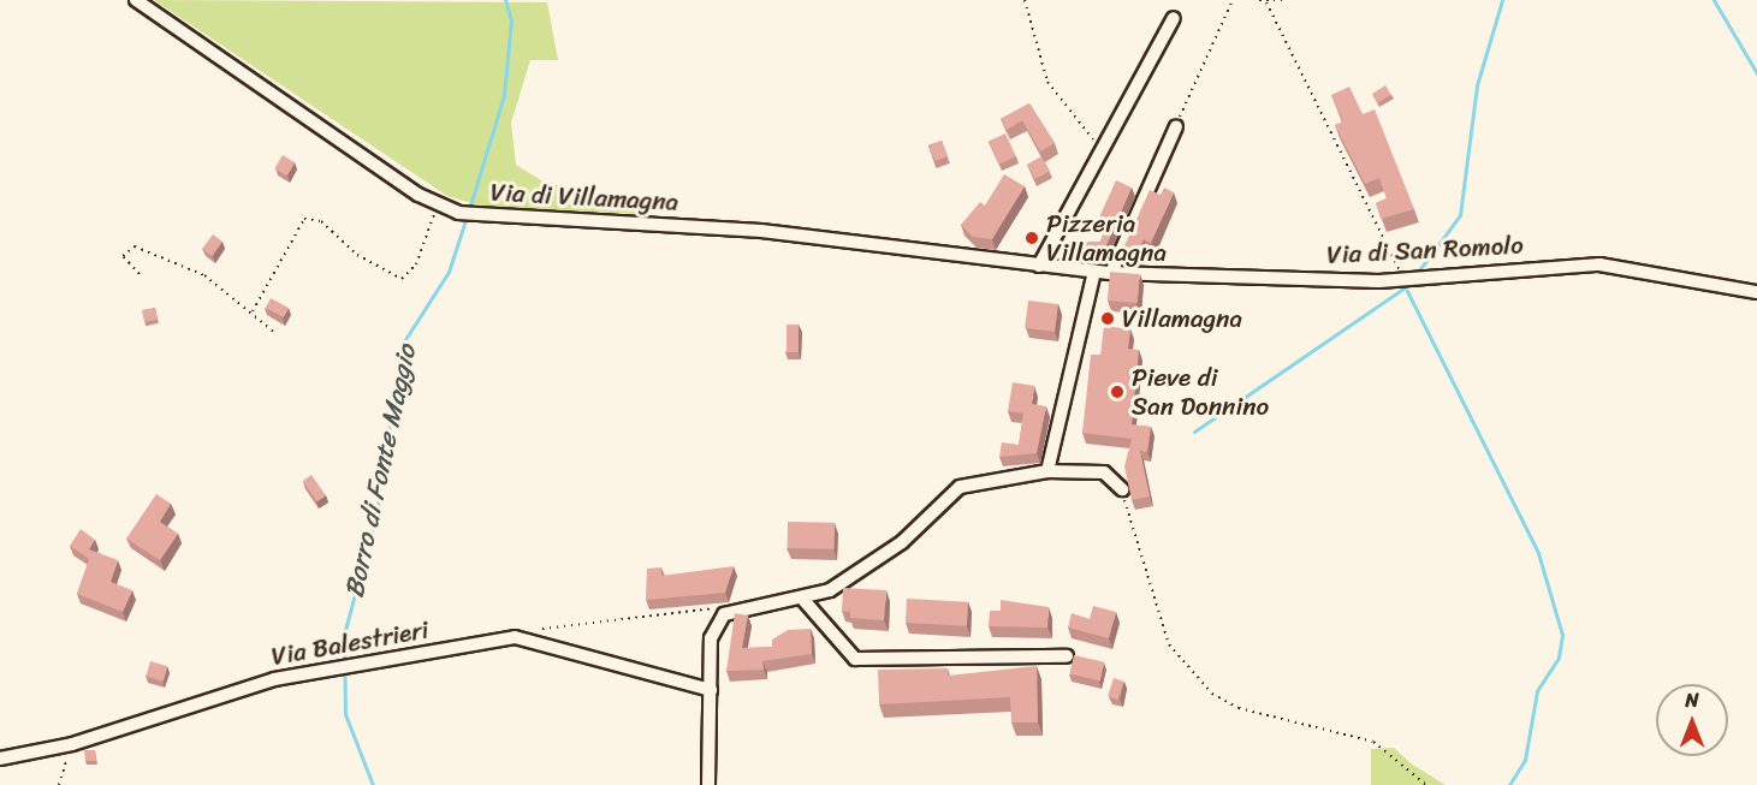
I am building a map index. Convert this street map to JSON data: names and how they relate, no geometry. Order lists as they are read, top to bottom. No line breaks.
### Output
{"streets":{"street":["Via di Villamagna","Via di San Romolo","Via Balestrieri"]},"crossings":[["Via di Villamagna","Via di San Romolo"]],"water":["Borro di Fonte Maggio"],"places":["Pizzeria Villamagna","Villamagna","Pieve di San Donnino"],"north":"top"}
